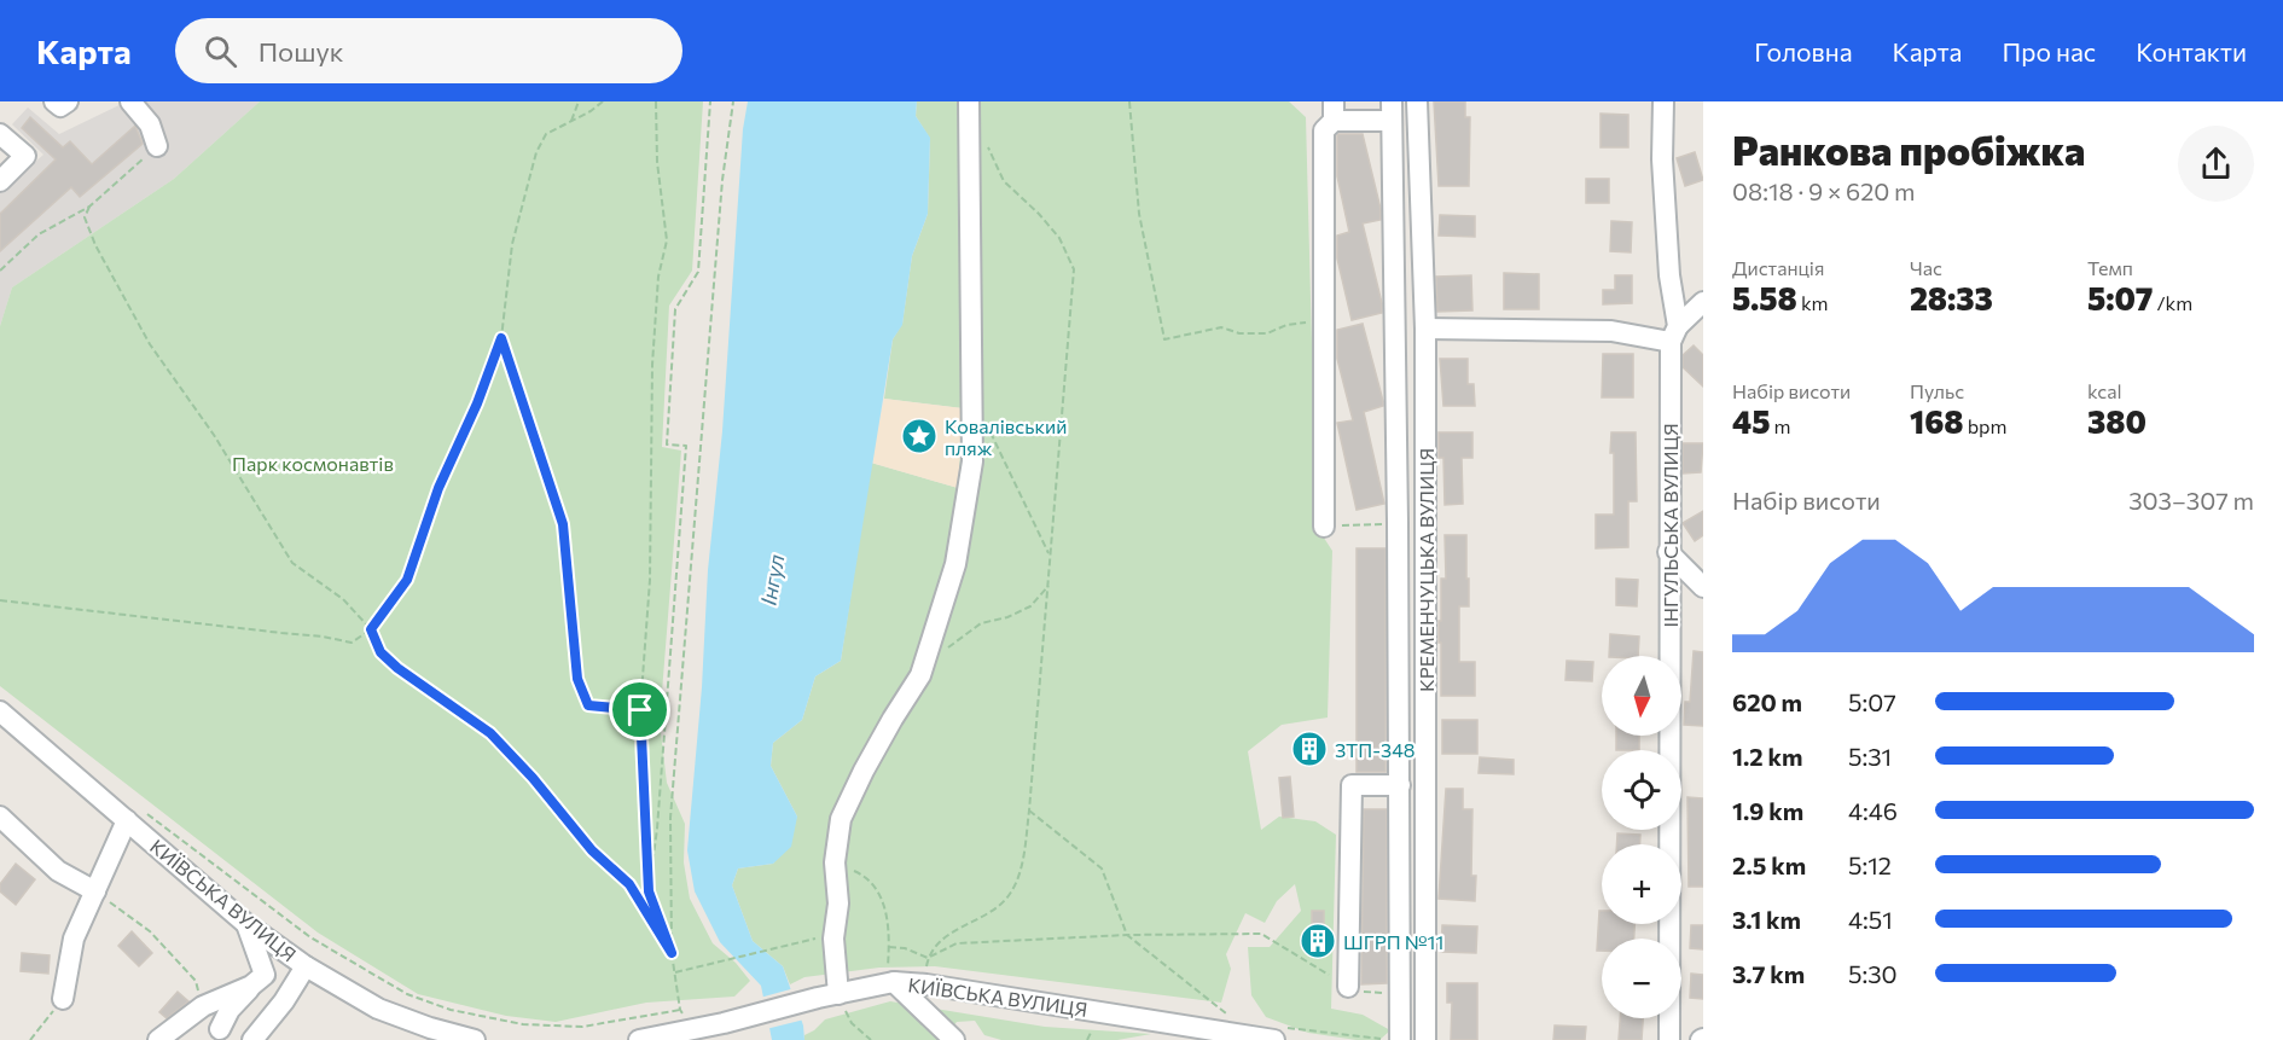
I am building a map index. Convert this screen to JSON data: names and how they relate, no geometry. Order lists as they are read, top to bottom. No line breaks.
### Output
{"streets":{"street":["ІНГУЛЬСЬКА ВУЛИЦЯ","КРЕМЕНЧУЦЬКА ВУЛИЦЯ","КИЇВСЬКА ВУЛИЦЯ"]},"water":["Інгул"],"parks":["Парк космонавтів"],"places":{"place":["Ковалівський пляж"],"building":["ЗТП-348","ШГРП №11"]},"north":"bottom","page":{"header":"Карта","search":"Пошук","nav":["Головна","Карта","Про нас","Контакти"],"heading":["Ранкова пробіжка","08:18 · 9 × 620 m"],"stats":[["Дистанція","5.58 km"],["Час","28:33"],["Темп","5:07 /km"],["Набір висоти","45 m"],["Пульс","168 bpm"],["kcal","380"]],"chart":["Набір висоти","303–307 m"],"map_buttons":["+","−"],"list":[{"name":"620 m","note":"5:07"},{"name":"1.2 km","note":"5:31"},{"name":"1.9 km","note":"4:46"},{"name":"2.5 km","note":"5:12"},{"name":"3.1 km","note":"4:51"},{"name":"3.7 km","note":"5:30"}]}}
